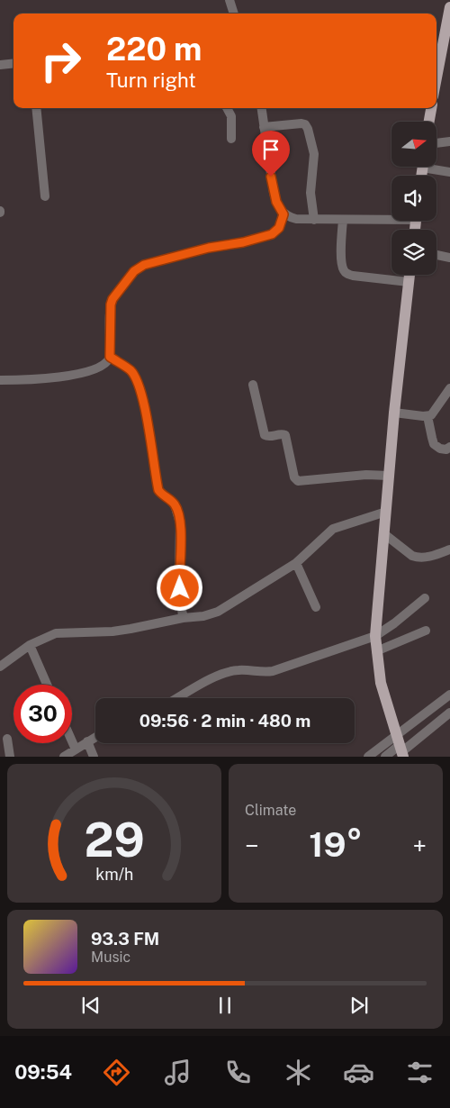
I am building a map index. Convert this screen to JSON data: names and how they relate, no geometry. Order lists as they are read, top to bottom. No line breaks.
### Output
{"north":"right","page":{"turn":["220 m","Turn right"],"limit":"30","trip":"09:56 · 2 min · 480 m","tile":"Climate","heat":["−","19°","+"],"song":["93.3 FM","Music"],"tabs":"09:54","gauge":["29","km/h"]}}
